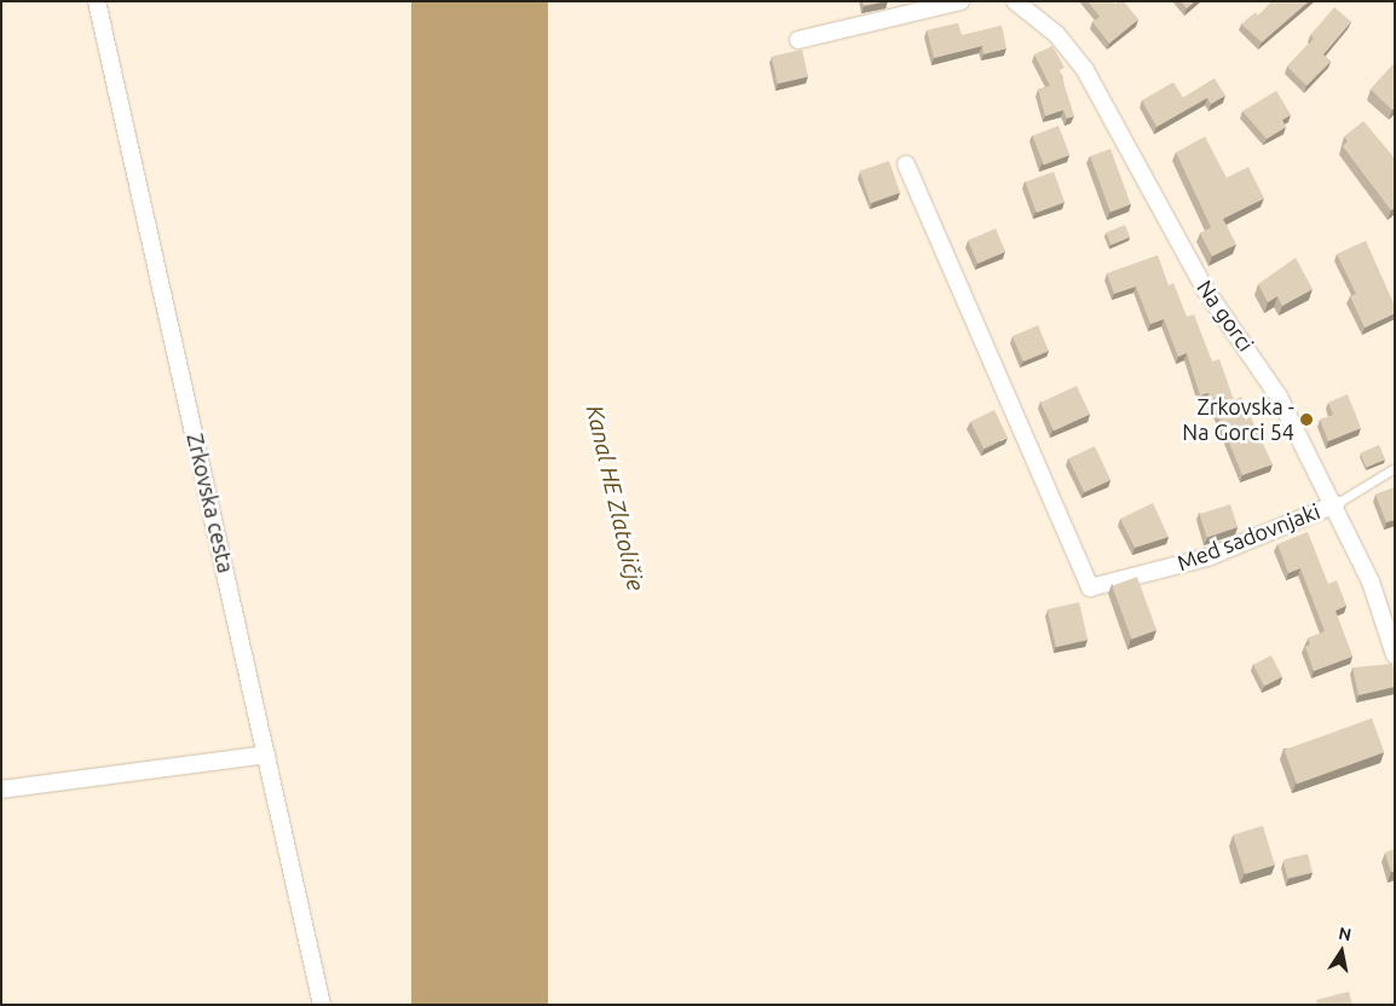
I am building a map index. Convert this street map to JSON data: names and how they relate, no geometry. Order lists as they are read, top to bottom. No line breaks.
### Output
{"streets":{"street":["Na gorci","Zrkovska cesta","Med sadovnjaki"]},"crossings":[["Na gorci","Med sadovnjaki"]],"water":["Kanal HE Zlatoličje"],"places":["Zrkovska - Na Gorci 54"],"north":"top"}
